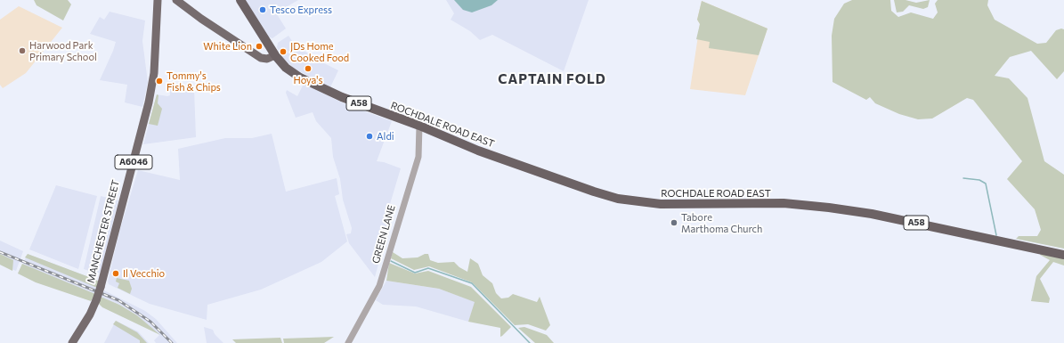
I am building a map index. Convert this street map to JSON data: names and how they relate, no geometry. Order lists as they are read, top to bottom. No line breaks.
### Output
{"streets":{"highway":["A58","ROCHDALE ROAD EAST"],"main road":["A6046","MANCHESTER STREET"],"street":["GREEN LANE"]},"crossings":[["A58","ROCHDALE ROAD EAST"],["ROCHDALE ROAD EAST","GREEN LANE"]],"districts":["CAPTAIN FOLD"],"places":["Tesco Express","White Lion","Harwood Park Primary School","JDs Home Cooked Food","Hoya's","Tommy's Fish & Chips","Aldi","Tabore Marthoma Church","Il Vecchio"]}
